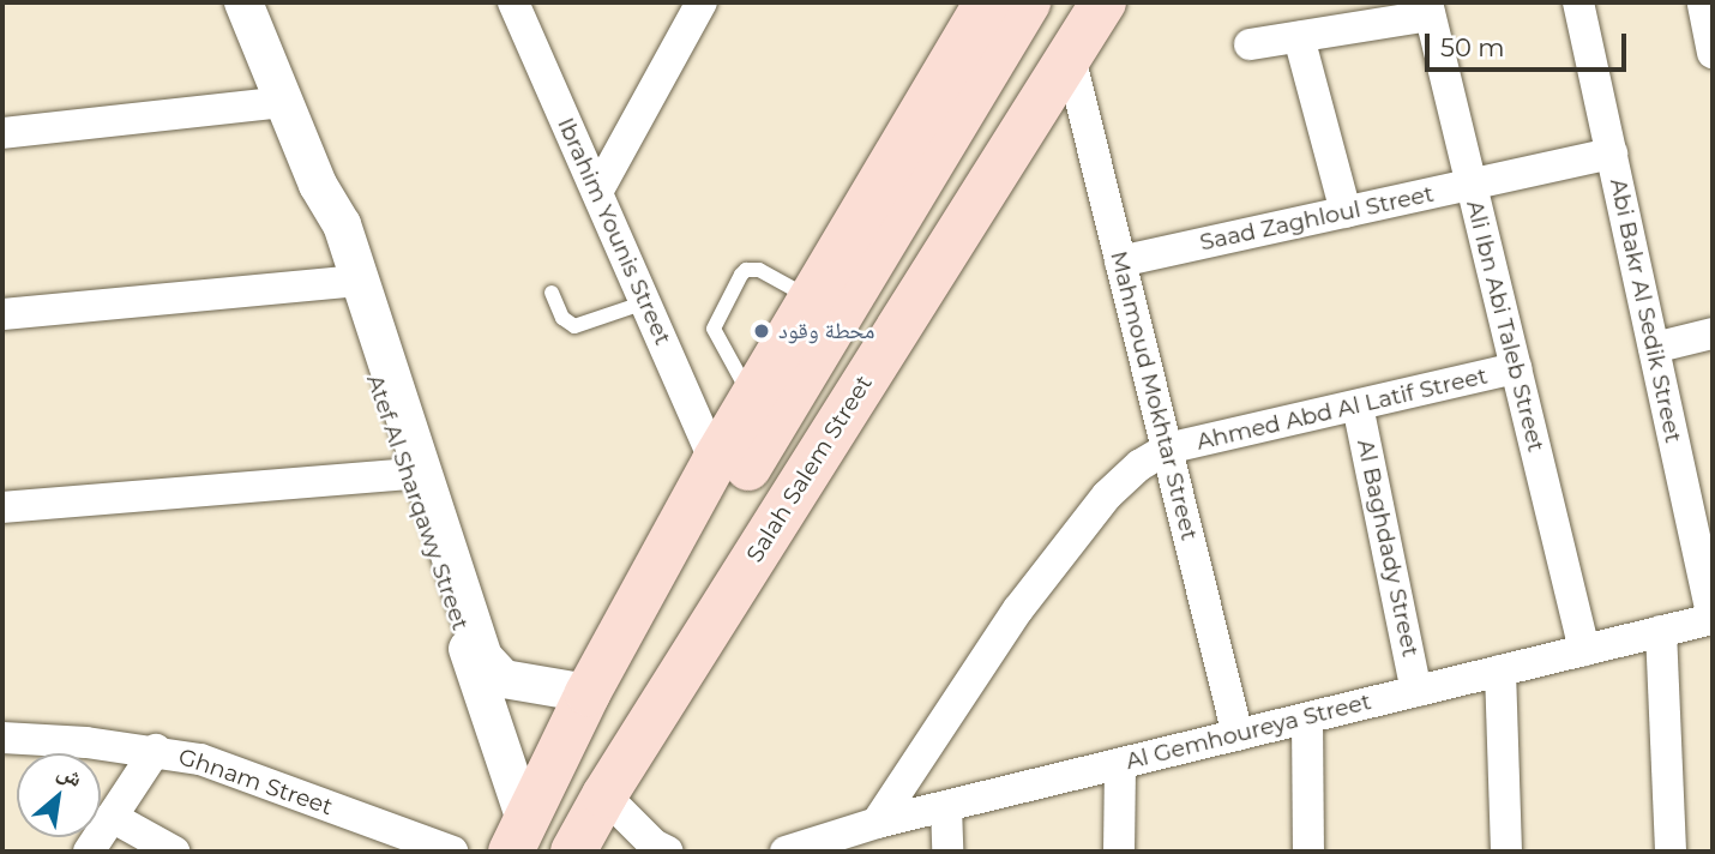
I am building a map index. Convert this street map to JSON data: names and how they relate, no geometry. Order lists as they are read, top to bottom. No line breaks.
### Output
{"streets":{"main road":["Salah Salem Street"],"street":["Saad Zaghloul Street","Ibrahim Younis Street","Abi Bakr Al Sedik Street","Ali Ibn Abi Taleb Street","Mahmoud Mokhtar Street","Ahmed Abd Al Latif Street","Atef Al Sharqawy Street","Al Baghdady Street","Al Gemhoureya Street","Ghnam Street"]},"crossings":[["Saad Zaghloul Street","Abi Bakr Al Sedik Street"],["Saad Zaghloul Street","Ali Ibn Abi Taleb Street"],["Saad Zaghloul Street","Mahmoud Mokhtar Street"],["Abi Bakr Al Sedik Street","Al Gemhoureya Street"],["Ali Ibn Abi Taleb Street","Ahmed Abd Al Latif Street"],["Ali Ibn Abi Taleb Street","Al Gemhoureya Street"],["Mahmoud Mokhtar Street","Ahmed Abd Al Latif Street"],["Mahmoud Mokhtar Street","Salah Salem Street"],["Mahmoud Mokhtar Street","Al Gemhoureya Street"],["Ahmed Abd Al Latif Street","Al Baghdady Street"],["Al Baghdady Street","Al Gemhoureya Street"]],"places":["محطة وقود"],"scale_bar":"50 m","north":"top right"}
